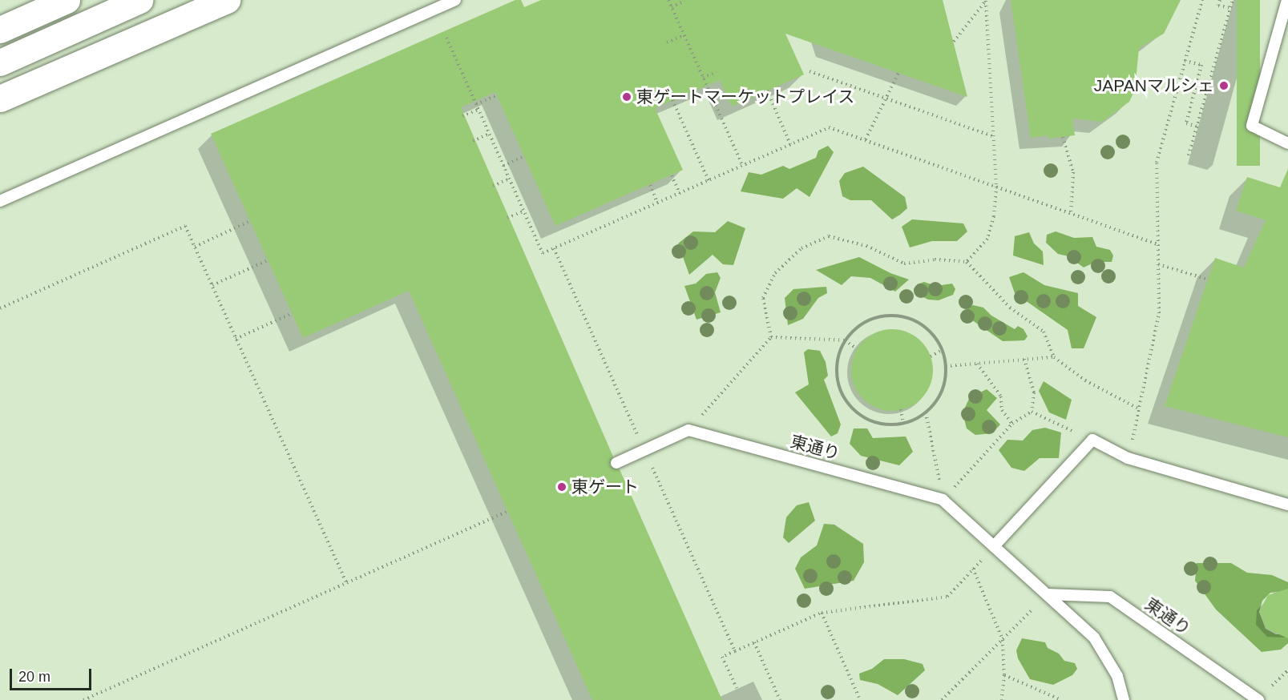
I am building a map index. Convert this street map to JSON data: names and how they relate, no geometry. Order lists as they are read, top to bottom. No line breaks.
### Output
{"streets":{"lane":["東通り"]},"places":["JAPANマルシェ","東ゲートマーケットプレイス","東ゲート"],"scale_bar":"20 m"}
